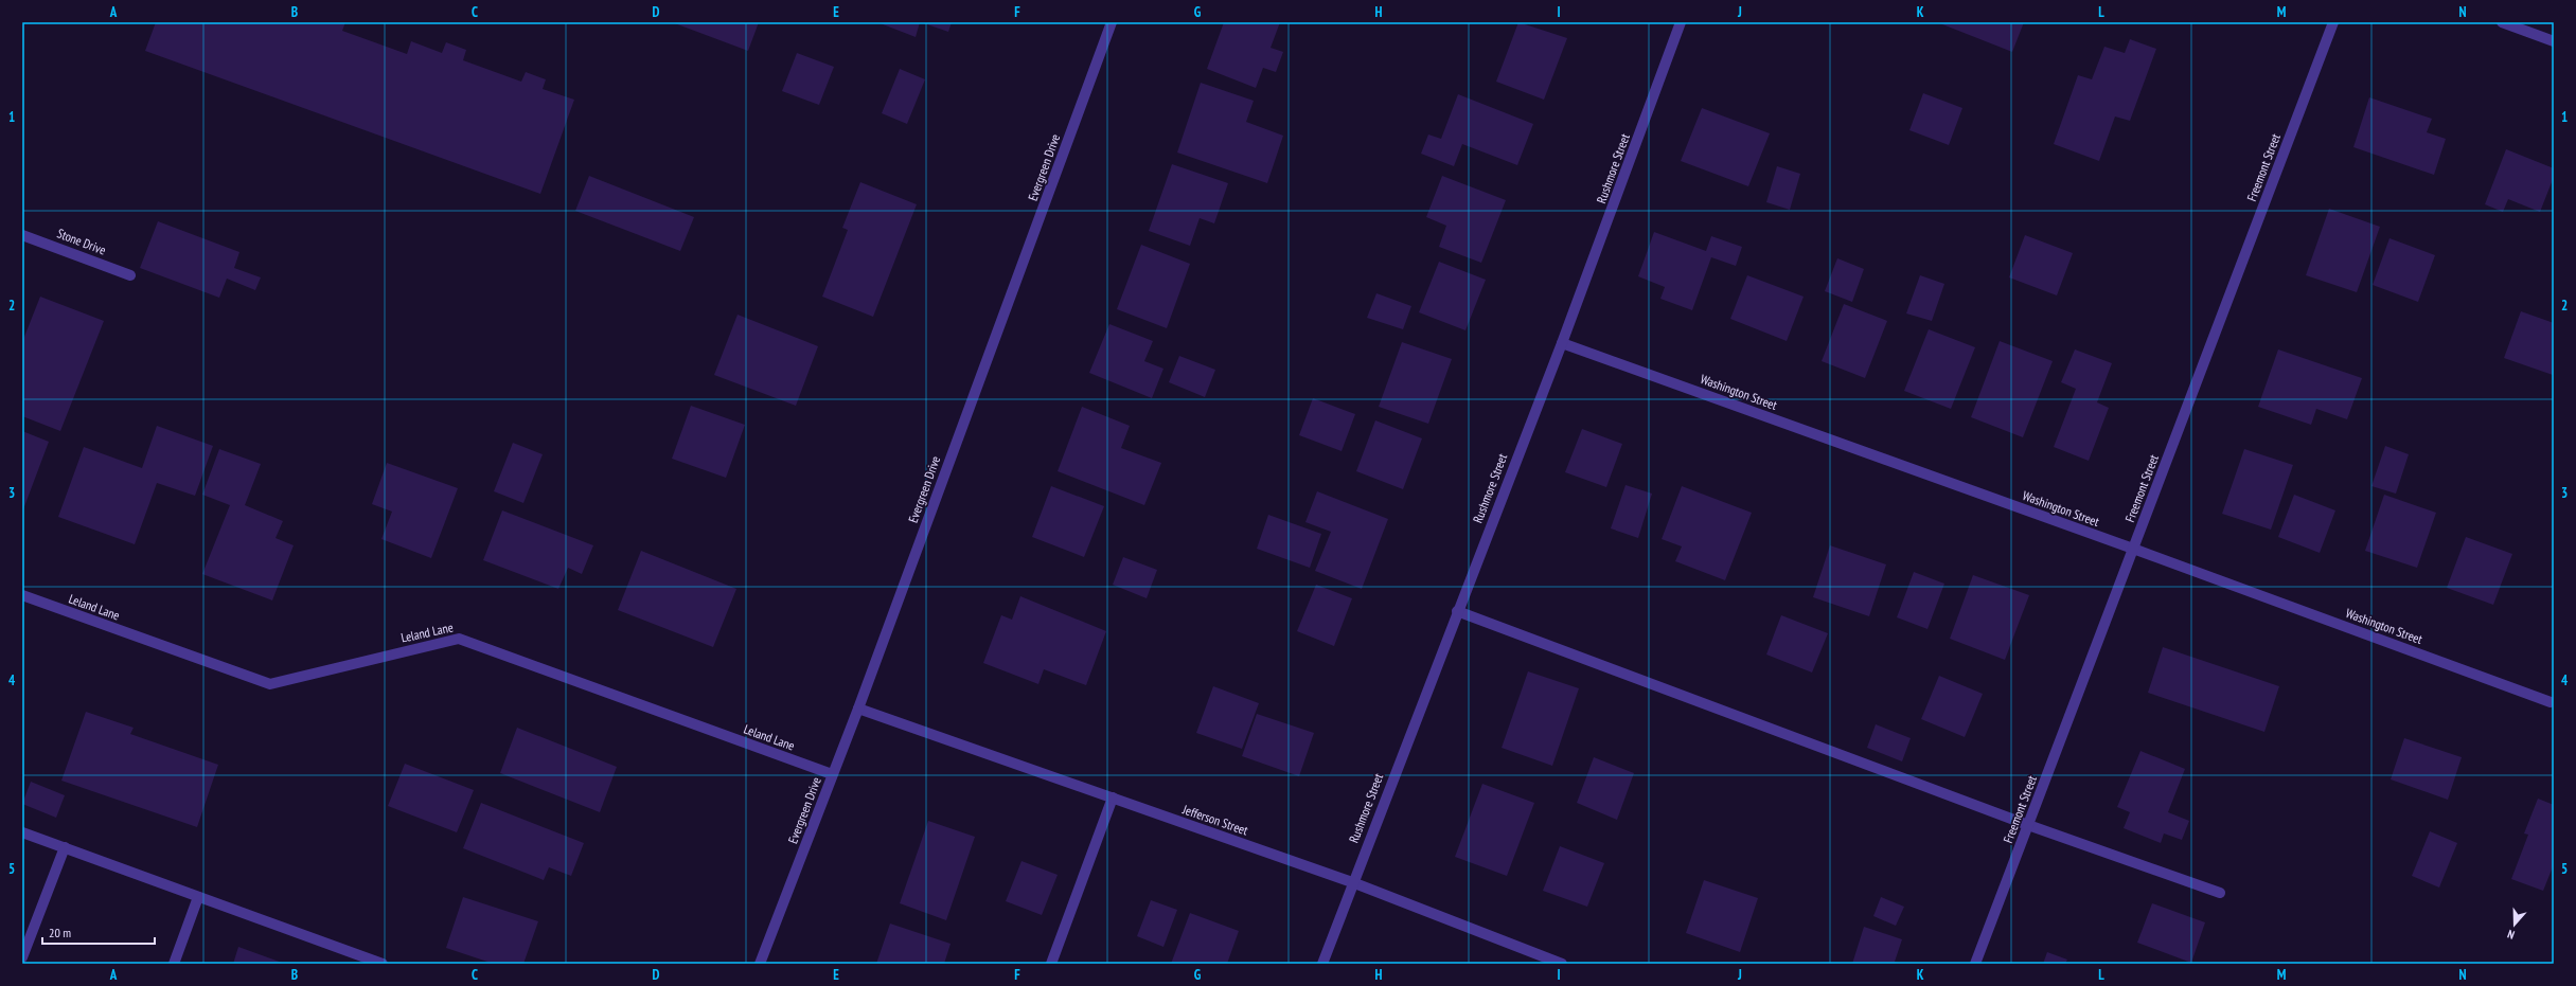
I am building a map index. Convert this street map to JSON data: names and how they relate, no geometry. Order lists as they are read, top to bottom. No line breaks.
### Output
{"streets":{"street":["Evergreen Drive","Freemont Street","Rushmore Street","Stone Drive","Washington Street","Leland Lane","Jefferson Street"]},"crossings":[["Evergreen Drive","Leland Lane"],["Evergreen Drive","Jefferson Street"],["Freemont Street","Washington Street"],["Rushmore Street","Washington Street"],["Rushmore Street","Jefferson Street"]],"scale_bar":"20 m","north":"bottom","grid":{"columns":["A","B","C","D","E","F","G","H","I","J","K","L","M","N"],"rows":["1","2","3","4","5"]}}
